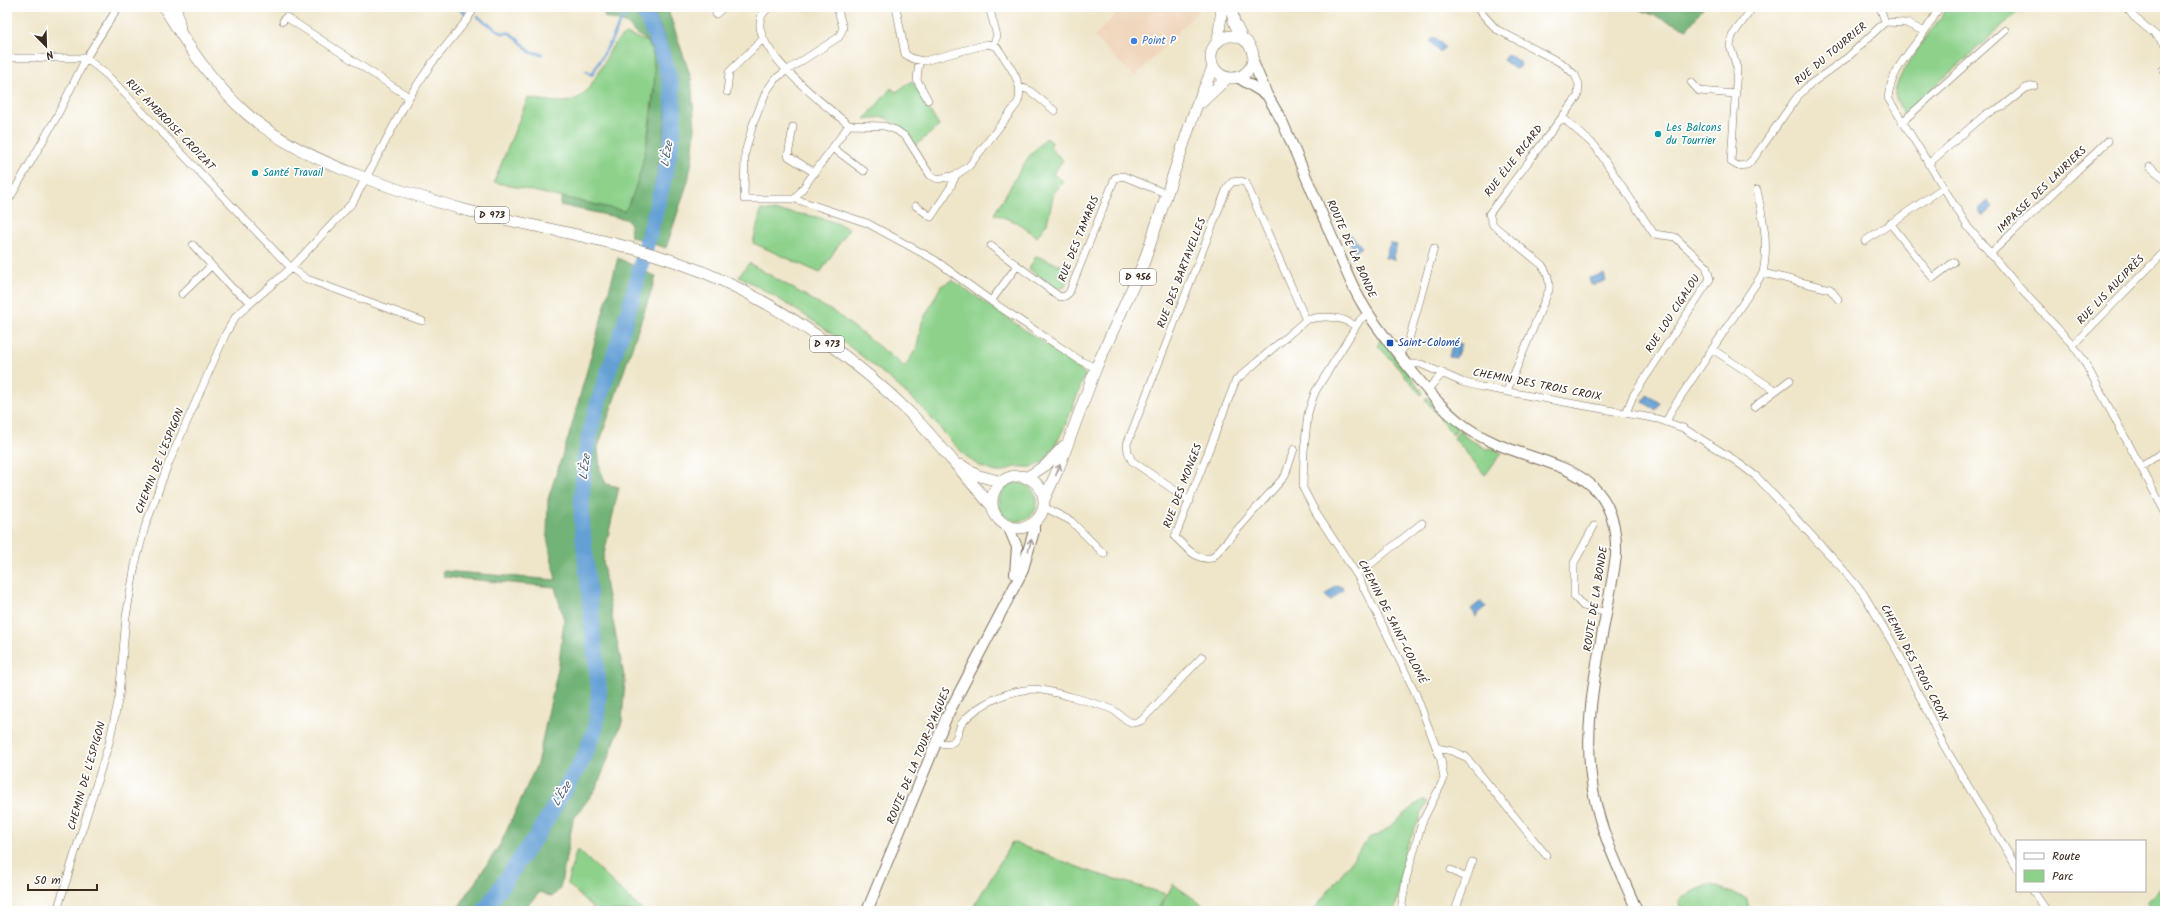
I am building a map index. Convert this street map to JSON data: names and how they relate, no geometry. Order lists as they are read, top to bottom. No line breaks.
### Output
{"streets":{"main road":["D 973","ROUTE DE LA BONDE","D 956","ROUTE DE LA TOUR-D'AIGUES"],"street":["RUE DU TOURRIER","RUE AMBROISE CROIZAT","RUE ÉLIE RICARD","IMPASSE DES LAURIERS","RUE DES TAMARIS","RUE DES BARTAVELLES","RUE LIS AUCIPRÈS","RUE LOU CIGALOU","CHEMIN DES TROIS CROIX","CHEMIN DE L'ESPIGON","RUE DES MONGES","CHEMIN DE SAINT-COLOMÉ"]},"crossings":[["RUE AMBROISE CROIZAT","CHEMIN DE L'ESPIGON"],["RUE ÉLIE RICARD","RUE LOU CIGALOU"],["RUE ÉLIE RICARD","CHEMIN DES TROIS CROIX"],["D 973","D 956"],["D 973","ROUTE DE LA TOUR-D'AIGUES"],["RUE DES TAMARIS","D 956"],["ROUTE DE LA BONDE","D 956"],["ROUTE DE LA BONDE","CHEMIN DES TROIS CROIX"],["ROUTE DE LA BONDE","CHEMIN DE SAINT-COLOMÉ"],["RUE DES BARTAVELLES","RUE DES MONGES"],["D 956","ROUTE DE LA TOUR-D'AIGUES"],["RUE LOU CIGALOU","CHEMIN DES TROIS CROIX"]],"water":["L'Èze"],"places":{"other":["Point P","Les Balcons du Tourrier","Santé Travail"],"transit":["Saint-Colomé"]},"legend":["Route","Parc"],"scale_bar":"50 m","north":"bottom right"}
